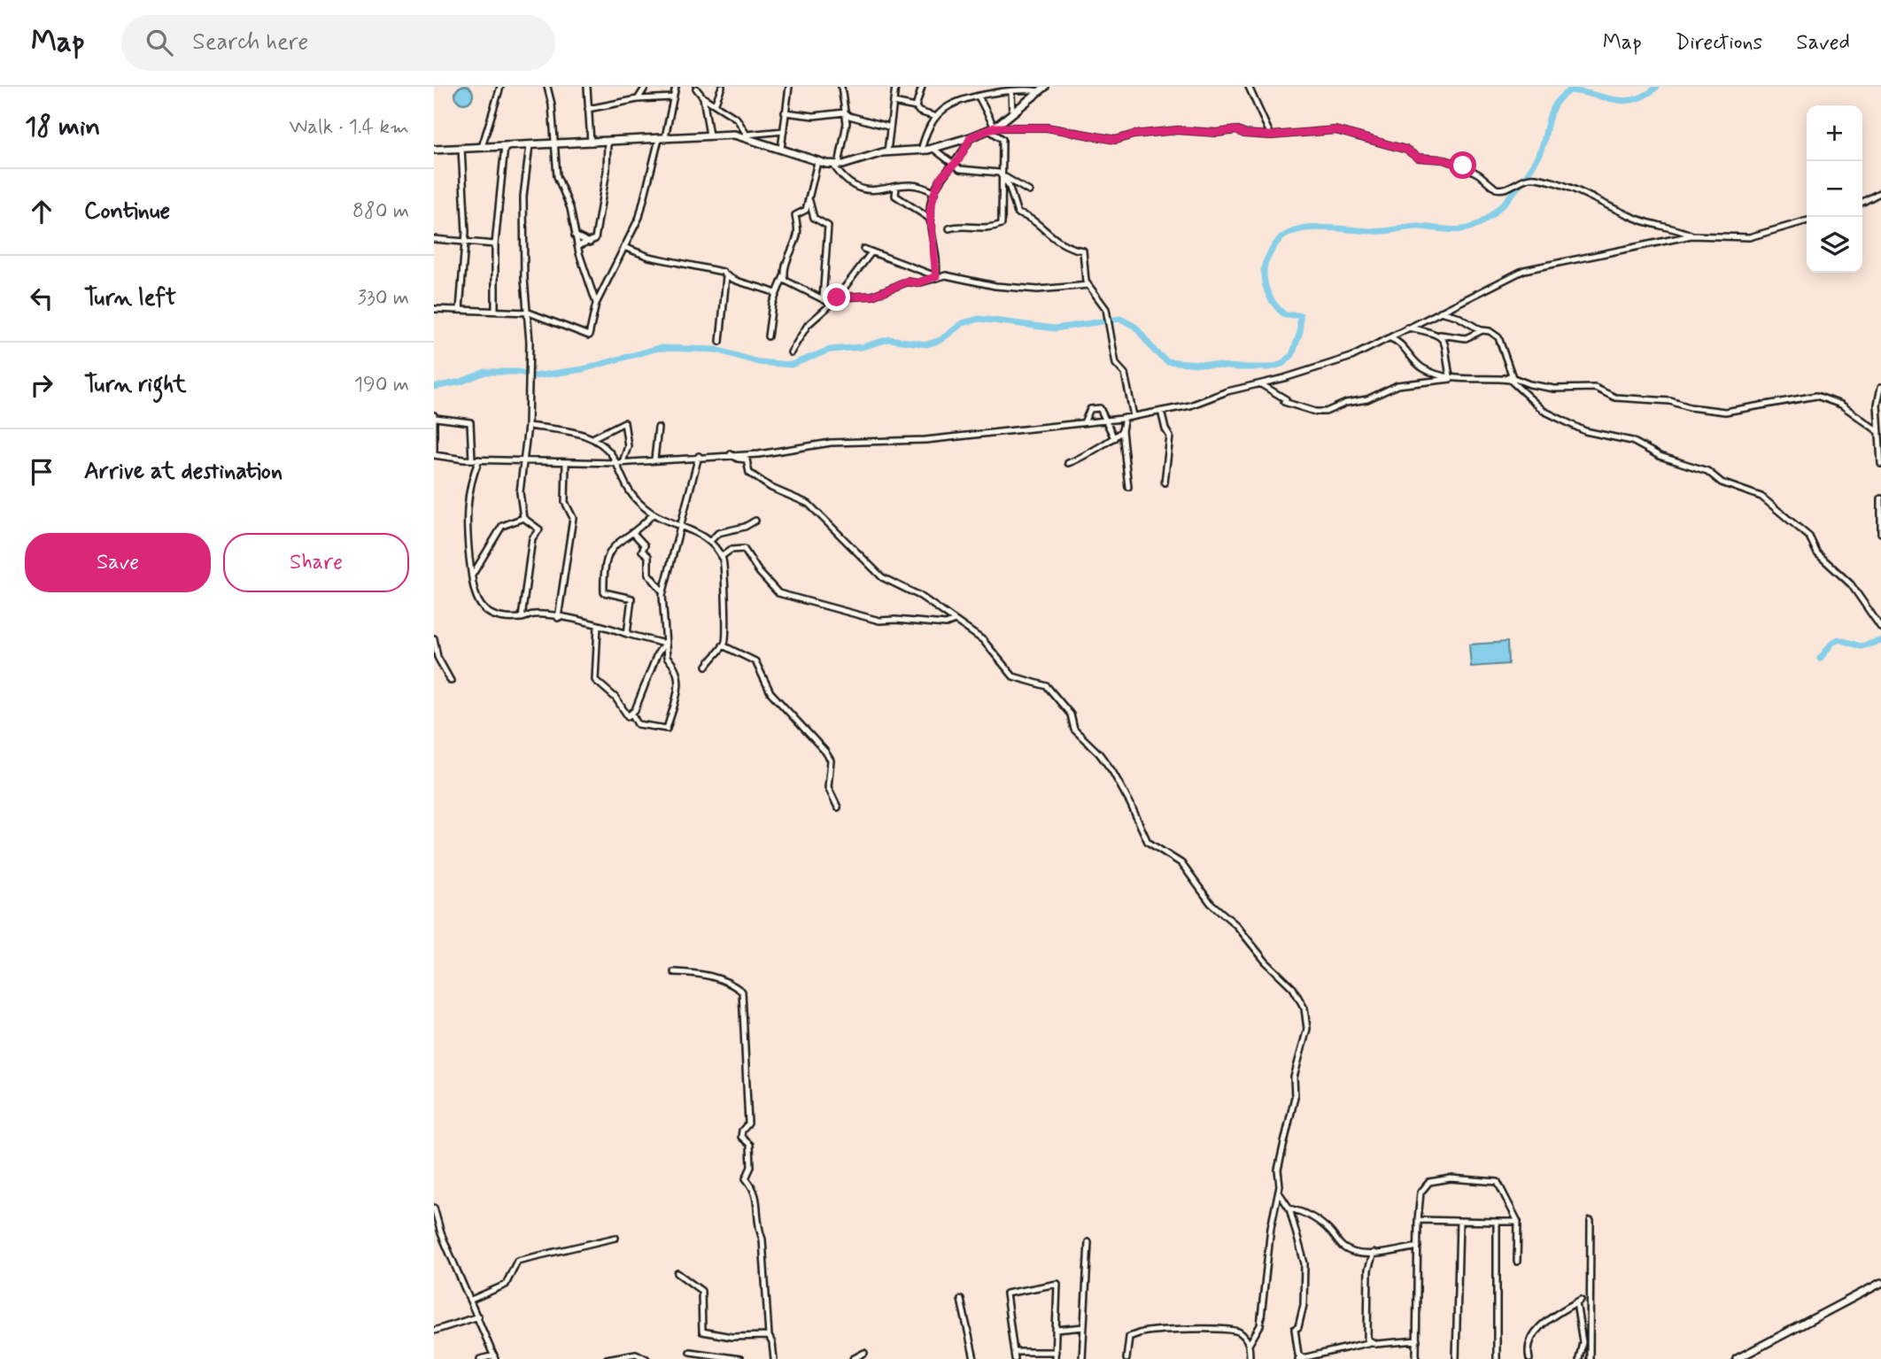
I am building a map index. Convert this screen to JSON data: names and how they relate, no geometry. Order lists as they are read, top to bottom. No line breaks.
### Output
{"page":{"header":"Map","search":"Search here","nav":["Map","Directions","Saved"],"heading":["18 min","Walk · 1.4 km"],"map_buttons":["+","−"],"list":[["Continue","880 m"],["Turn left","330 m"],["Turn right","190 m"],"Arrive at destination"],"buttons":["Save","Share"]}}
